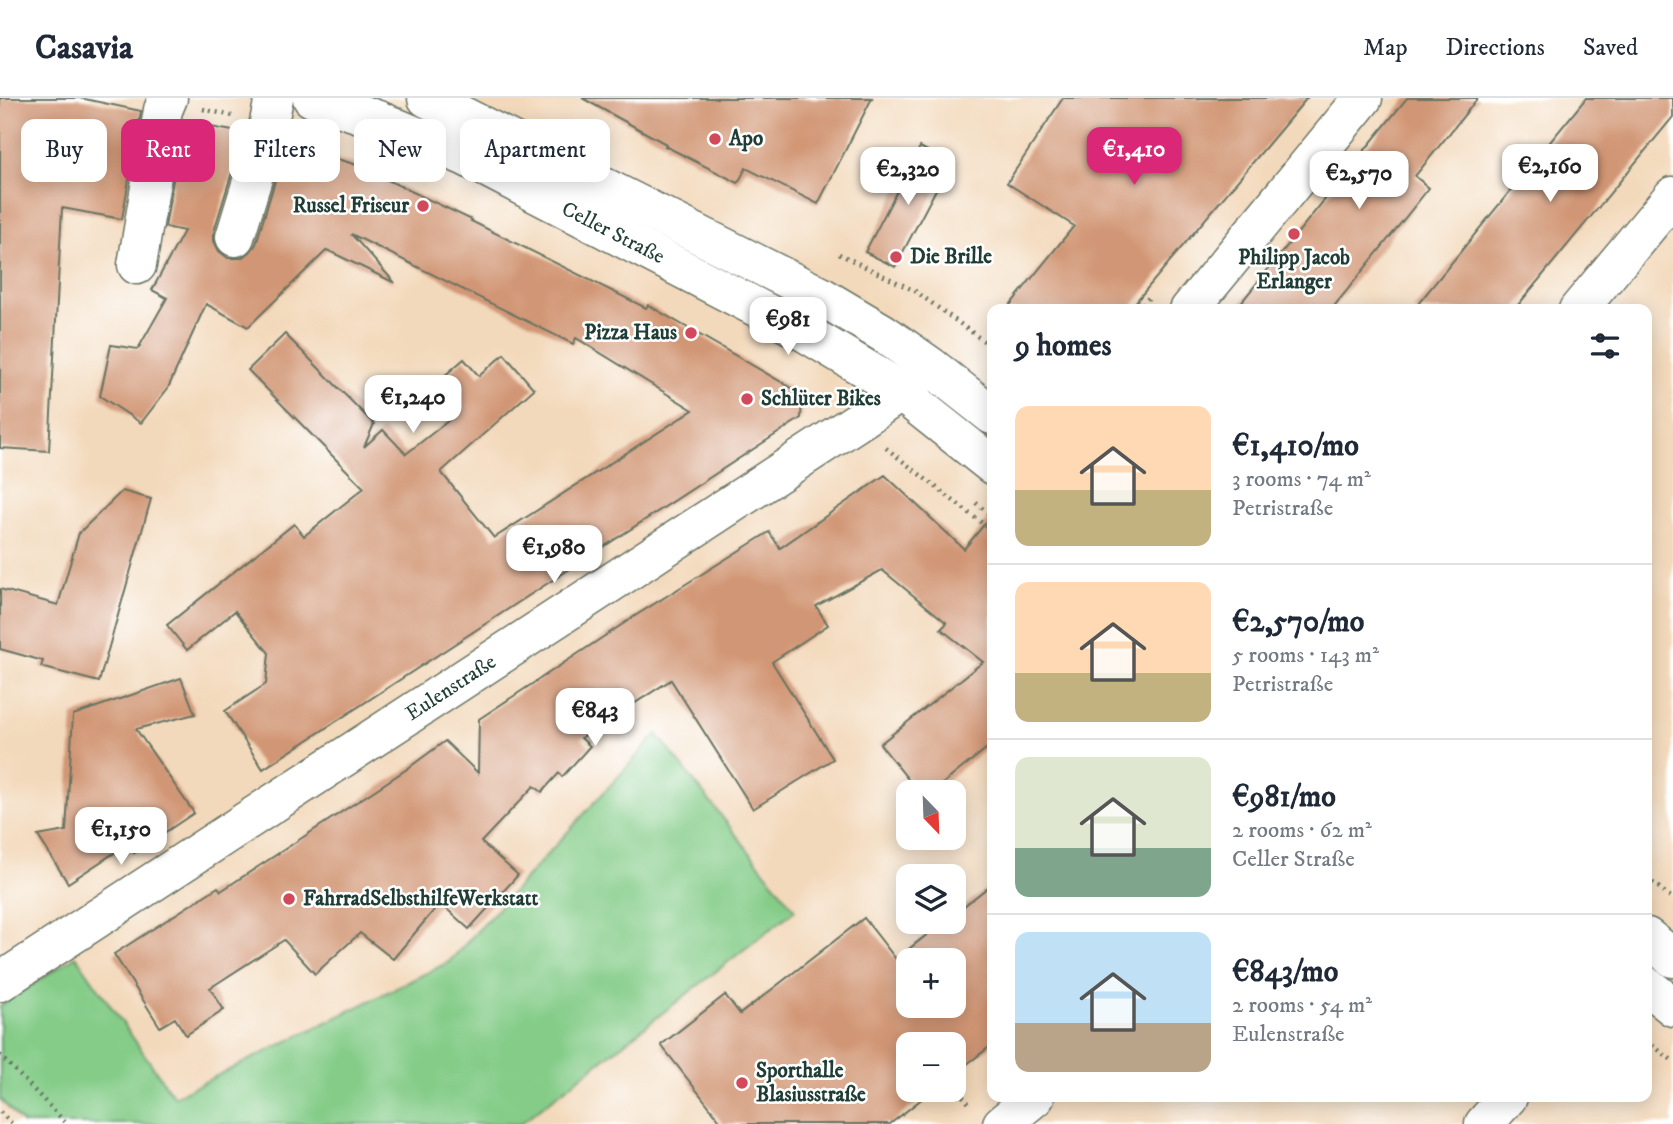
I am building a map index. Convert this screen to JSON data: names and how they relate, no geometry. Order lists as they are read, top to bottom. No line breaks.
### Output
{"streets":{"street":["Celler Straße","Eulenstraße"]},"crossings":[["Celler Straße","Eulenstraße"]],"places":["Apo","Russel Friseur","Philipp Jacob Erlanger","Die Brille","Pizza Haus","Schlüter Bikes","FahrradSelbsthilfeWerkstatt","Sporthalle Blasiusstraße"],"north":"bottom right","page":{"header":"Casavia","nav":["Map","Directions","Saved"],"chip":["Buy","Rent","Filters","New","Apartment"],"price":["€1,410","€2,160","€2,320","€2,570","€981","€1,240","€1,980","€843","€1,150"],"heading":"9 homes","list":[{"name":"€1,410/mo","note":"3 rooms · 74 m² · Petristraße"},{"name":"€2,570/mo","note":"5 rooms · 143 m² · Petristraße"},{"name":"€981/mo","note":"2 rooms · 62 m² · Celler Straße"},{"name":"€843/mo","note":"2 rooms · 54 m² · Eulenstraße"}],"map_buttons":["+","−"]}}
